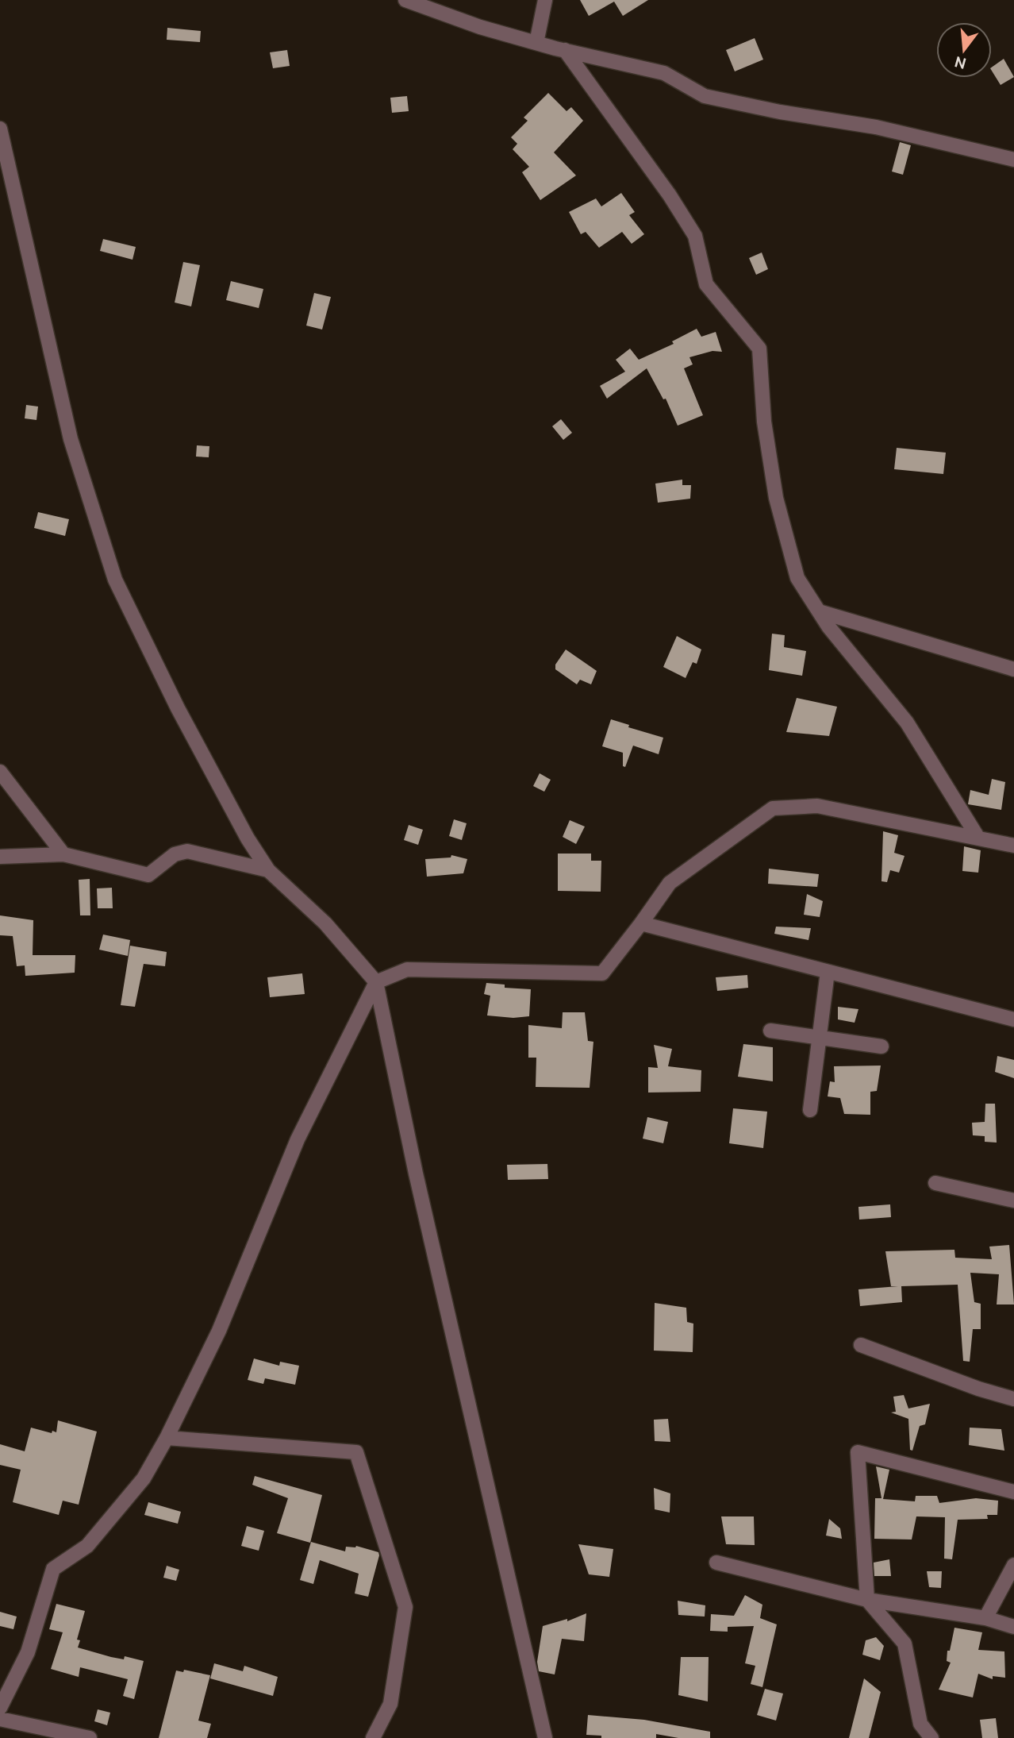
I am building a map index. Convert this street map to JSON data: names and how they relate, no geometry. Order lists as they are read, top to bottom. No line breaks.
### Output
{"north":"bottom"}
